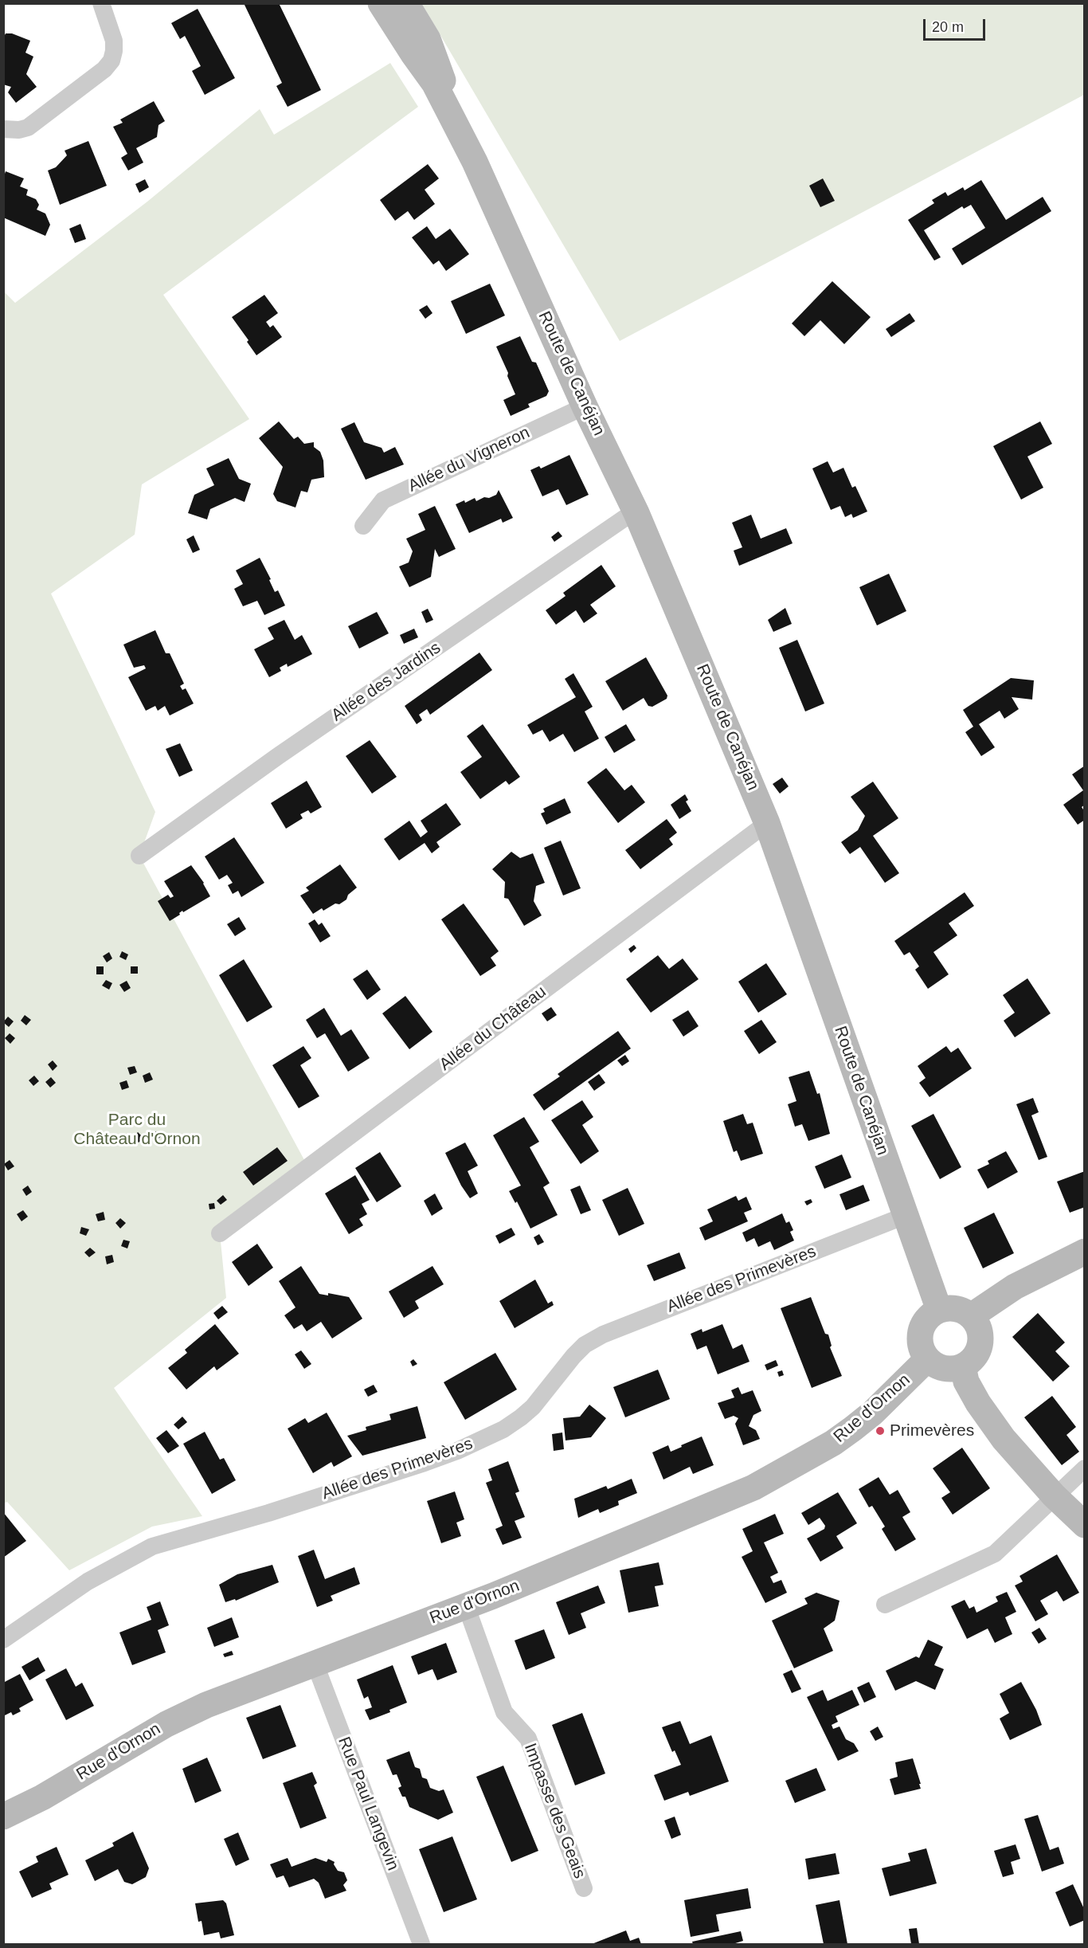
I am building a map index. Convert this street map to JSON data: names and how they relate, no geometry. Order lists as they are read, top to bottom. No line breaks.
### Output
{"streets":{"street":["Route de Canéjan","Allée du Vigneron","Allée des Jardins","Allée du Château","Allée des Primevères","Rue d'Ornon","Rue Paul Langevin","Impasse des Geais"]},"crossings":[["Route de Canéjan","Allée du Vigneron"],["Route de Canéjan","Allée des Jardins"],["Route de Canéjan","Allée du Château"],["Route de Canéjan","Allée des Primevères"],["Route de Canéjan","Rue d'Ornon"],["Rue d'Ornon","Rue Paul Langevin"],["Rue d'Ornon","Impasse des Geais"]],"parks":["Parc du Château d'Ornon"],"places":["Primevères"],"scale_bar":"20 m"}
